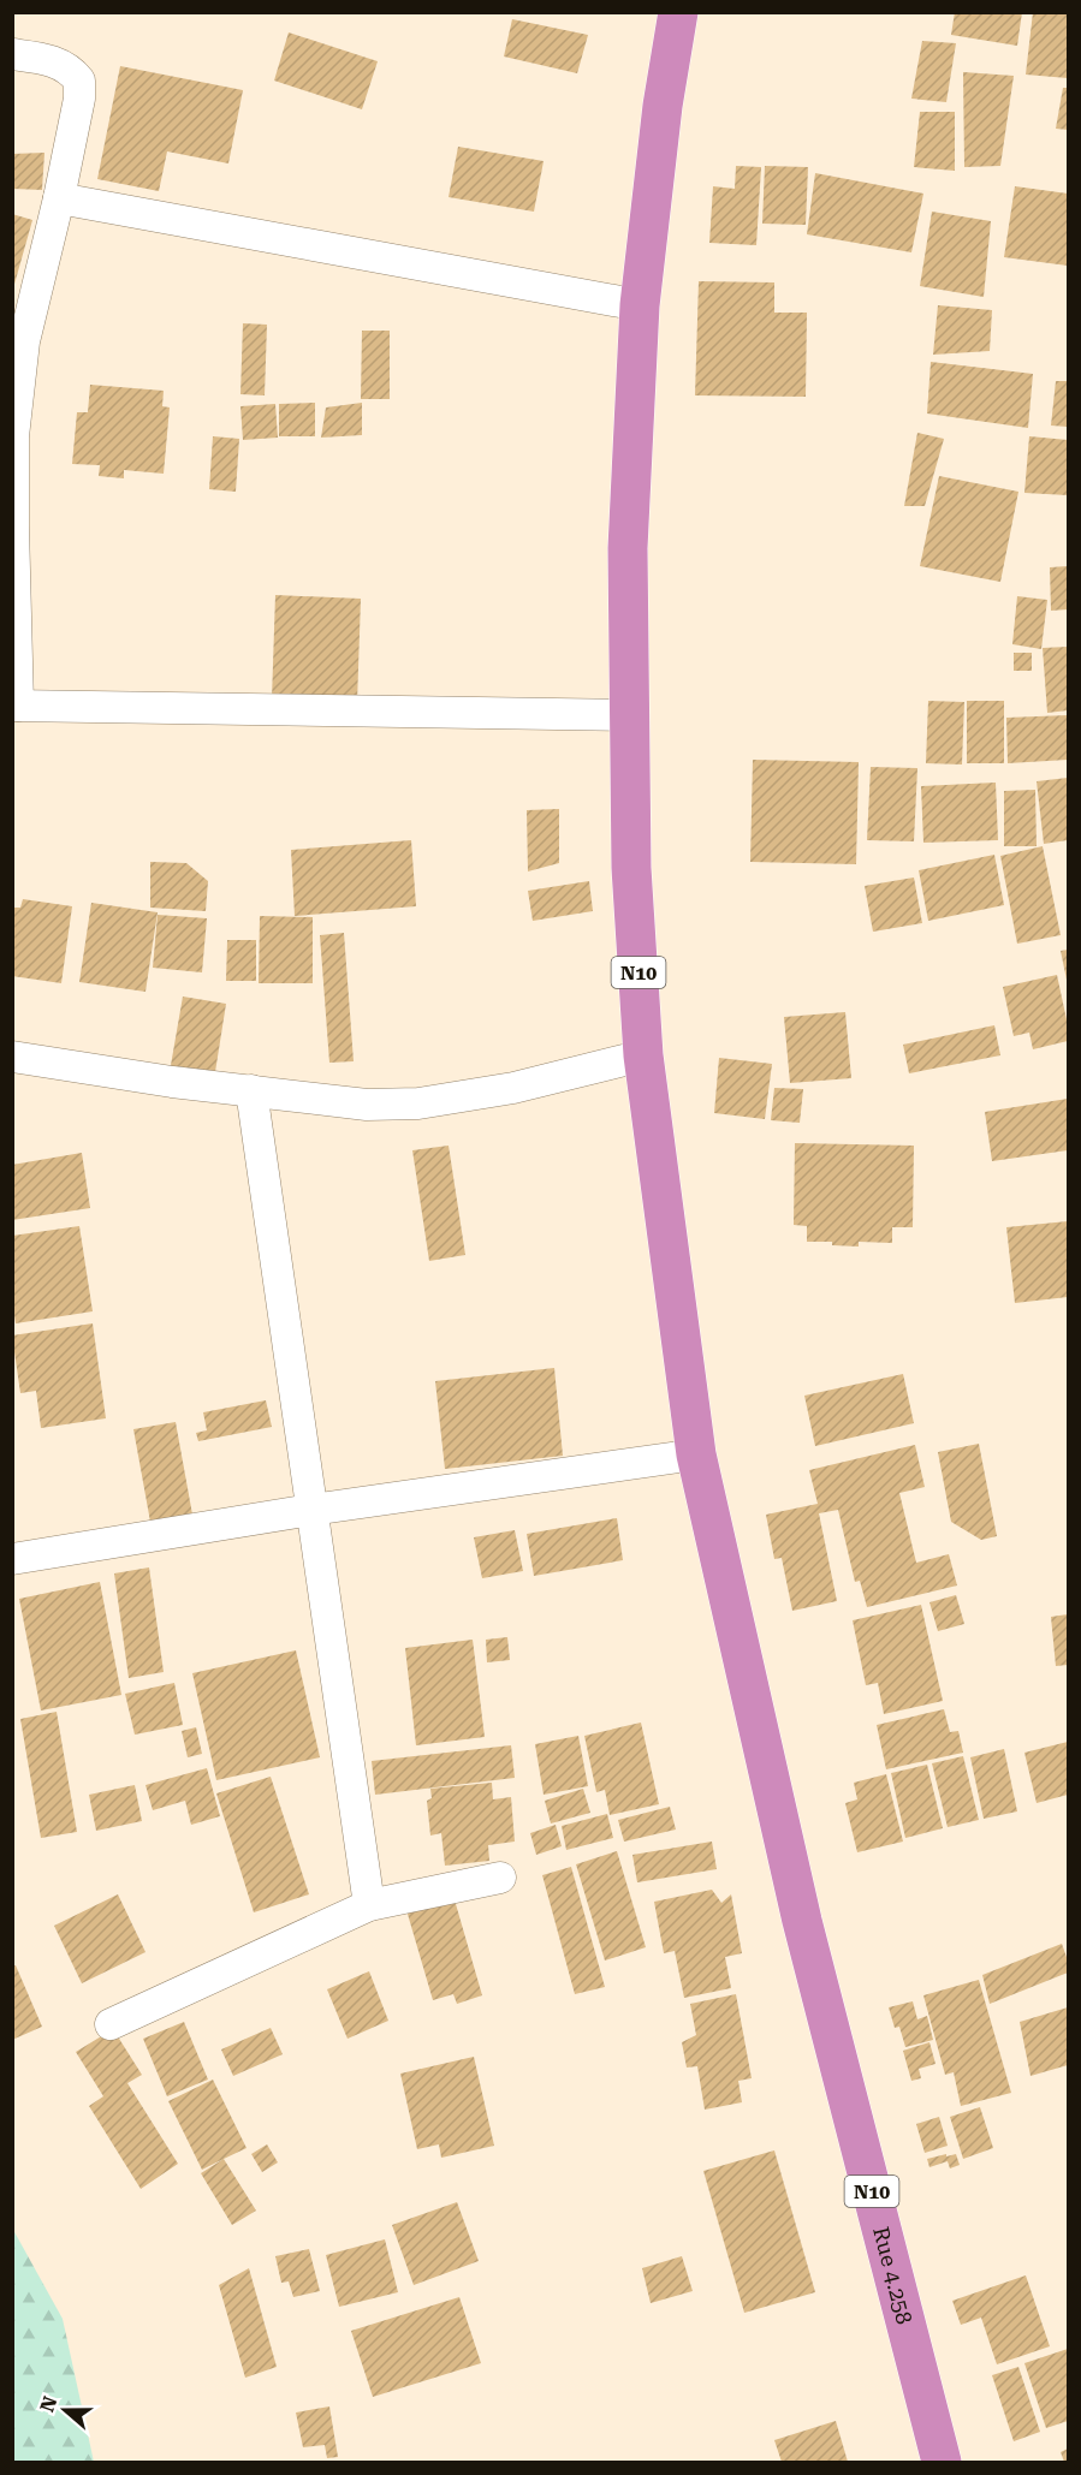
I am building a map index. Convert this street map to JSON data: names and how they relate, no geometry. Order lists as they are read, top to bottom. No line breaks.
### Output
{"streets":{"highway":["N10","Rue 4.258"]},"crossings":[["N10","Rue 4.258"]],"north":"left"}
